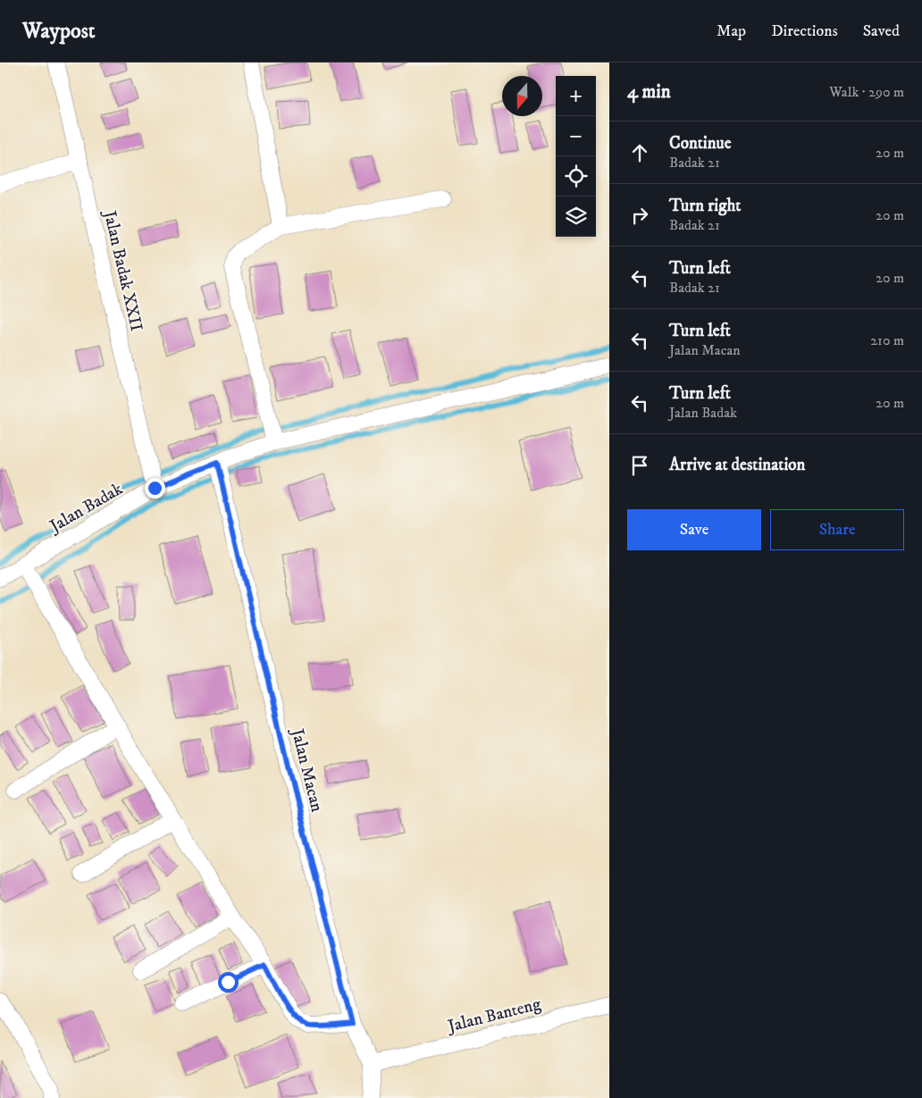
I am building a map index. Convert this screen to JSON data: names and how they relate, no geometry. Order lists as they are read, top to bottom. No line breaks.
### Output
{"streets":{"street":["Jalan Badak XXII","Jalan Badak","Jalan Macan","Jalan Banteng"]},"crossings":[["Jalan Badak XXII","Jalan Badak"],["Jalan Badak","Jalan Macan"],["Jalan Macan","Jalan Banteng"]],"north":"bottom","page":{"header":"Waypost","nav":["Map","Directions","Saved"],"heading":["4 min","Walk · 290 m"],"map_buttons":["+","−"],"list":[["Continue","Badak 21","20 m"],["Turn right","Badak 21","20 m"],["Turn left","Badak 21","20 m"],["Turn left","Jalan Macan","210 m"],["Turn left","Jalan Badak","20 m"],"Arrive at destination"],"buttons":["Save","Share"]}}
